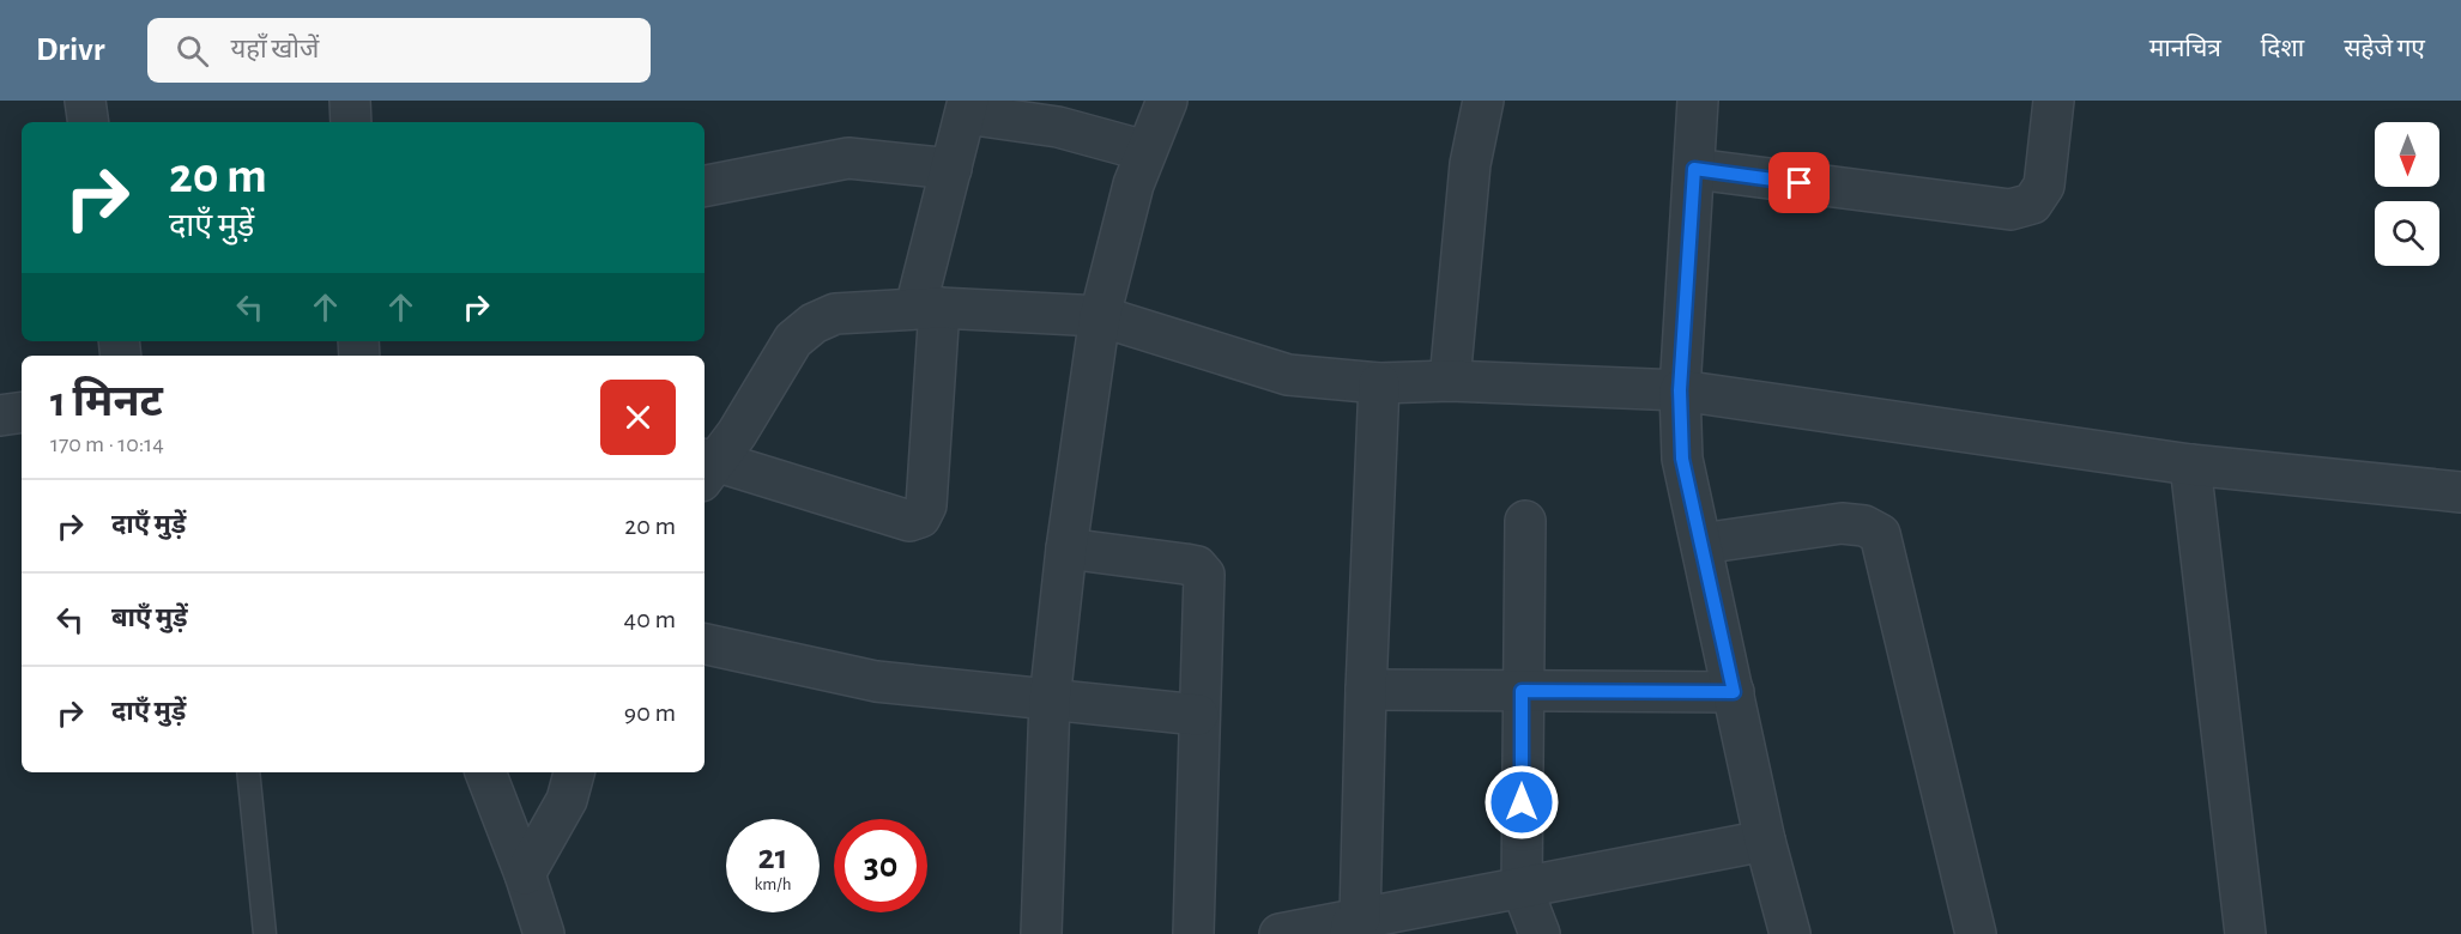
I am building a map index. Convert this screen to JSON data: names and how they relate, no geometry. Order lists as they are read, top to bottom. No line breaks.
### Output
{"north":"bottom","page":{"header":"Drivr","search":"यहाँ खोजें","nav":["मानचित्र","दिशा","सहेजे गए"],"turn":["20 m","दाएँ मुड़ें"],"heading":["1 मिनट","170 m · 10:14"],"list":[{"name":"दाएँ मुड़ें","value":"20 m"},{"name":"बाएँ मुड़ें","value":"40 m"},{"name":"दाएँ मुड़ें","value":"90 m"}],"speed":"21 km/h","limit":"30"}}
